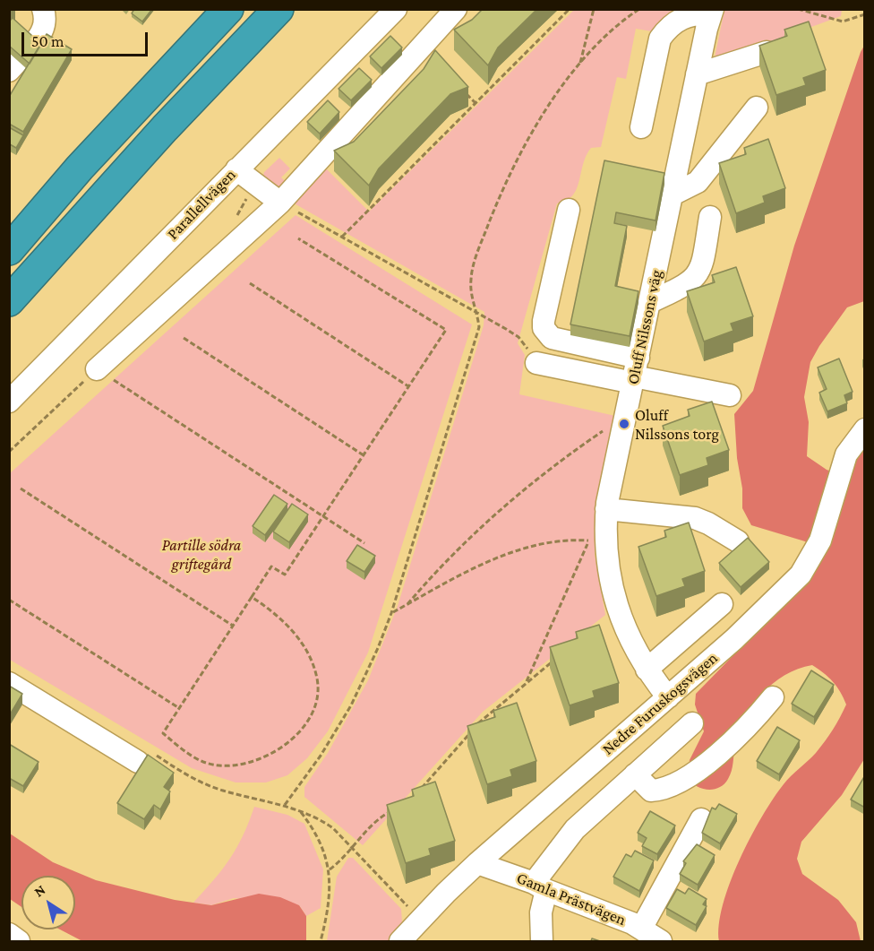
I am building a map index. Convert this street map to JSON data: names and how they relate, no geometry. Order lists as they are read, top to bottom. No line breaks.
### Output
{"streets":{"street":["Parallellvägen","Oluff Nilssons väg","Nedre Furuskogsvägen","Gamla Prästvägen"]},"crossings":[["Oluff Nilssons väg","Nedre Furuskogsvägen"],["Nedre Furuskogsvägen","Gamla Prästvägen"]],"parks":["Partille södra griftegård"],"places":["Oluff Nilssons torg"],"scale_bar":"50 m","north":"top left"}
